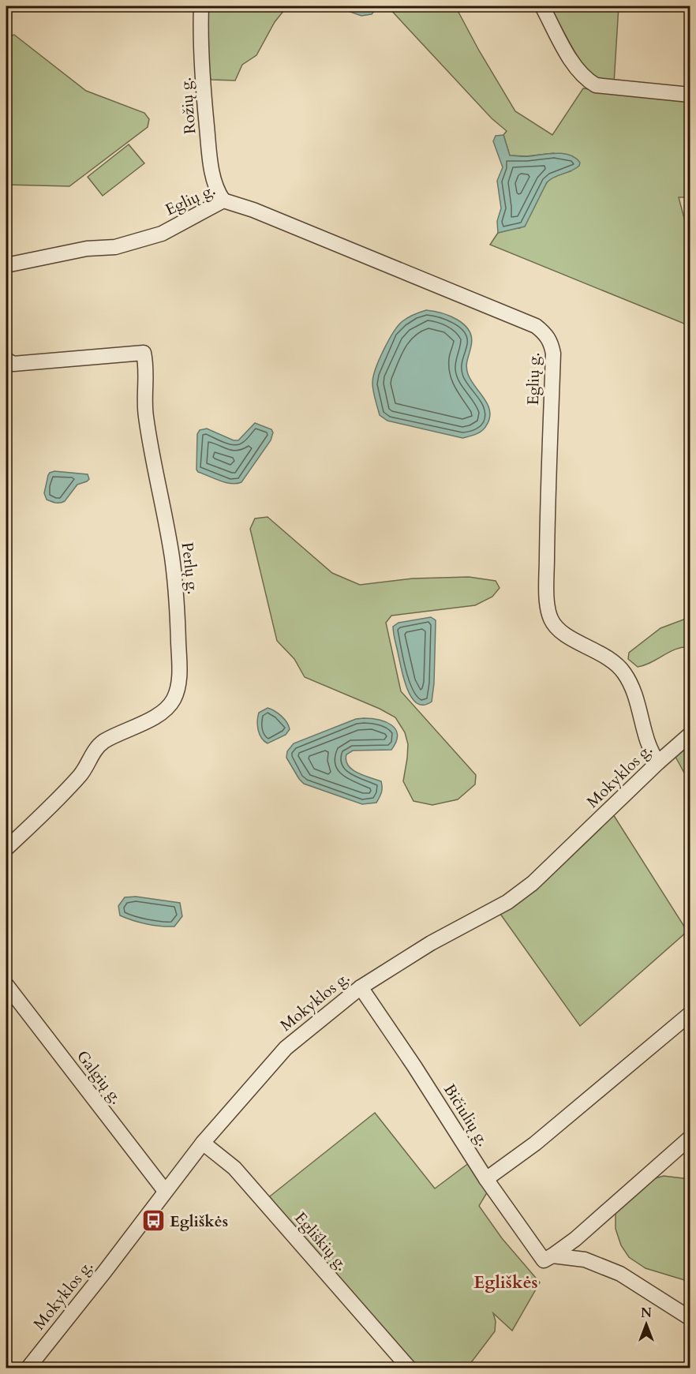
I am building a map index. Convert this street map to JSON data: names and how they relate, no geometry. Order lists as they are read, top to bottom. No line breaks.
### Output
{"streets":{"street":["Rožių g.","Eglių g.","Perlų g.","Mokyklos g.","Galgių g.","Bičiulių g.","Egliškių g."]},"crossings":[["Rožių g.","Eglių g."],["Eglių g.","Mokyklos g."],["Mokyklos g.","Galgių g."],["Mokyklos g.","Bičiulių g."],["Mokyklos g.","Egliškių g."]],"districts":["Egliškės"],"places":{"bus stop":["Egliškės"]},"north":"top"}
